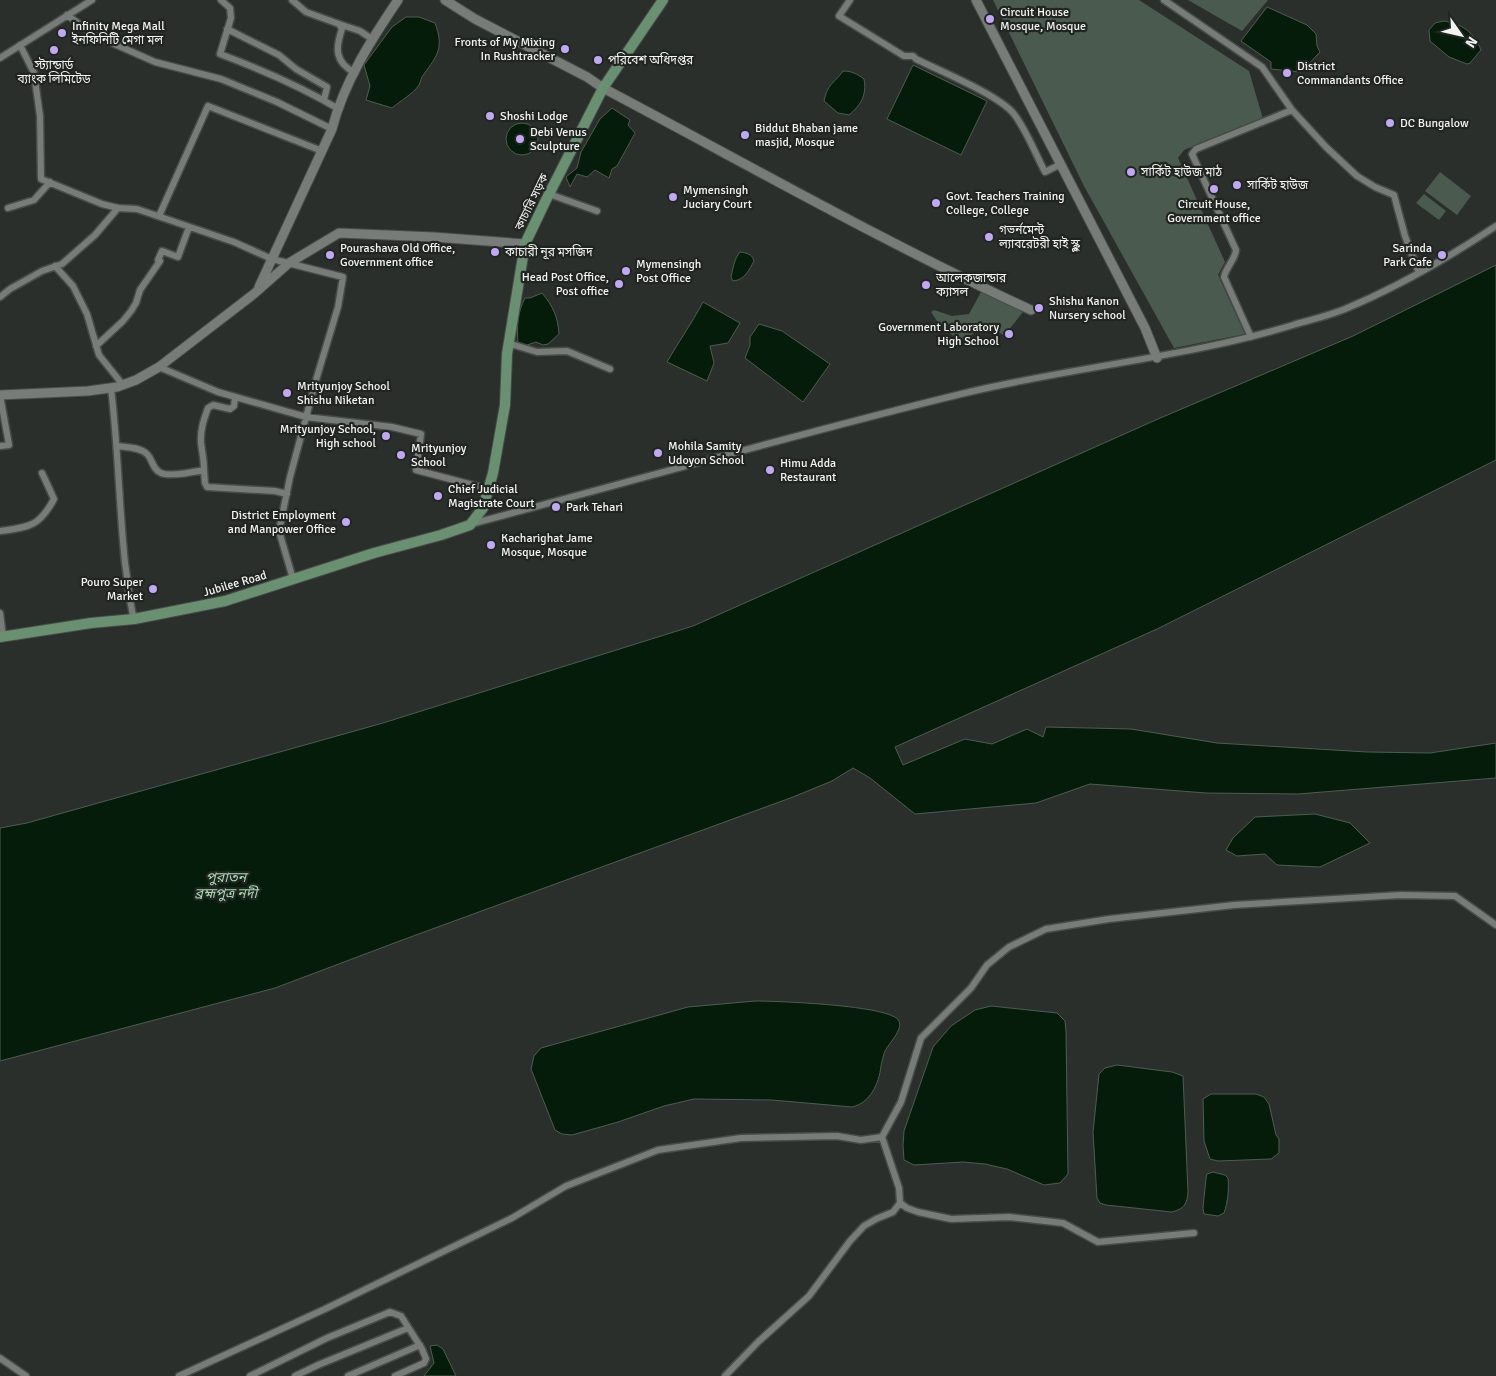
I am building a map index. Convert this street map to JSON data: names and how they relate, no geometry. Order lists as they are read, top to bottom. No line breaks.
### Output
{"streets":{"main road":["কাচারি সড়ক","Jubilee Road"]},"crossings":[["কাচারি সড়ক","Jubilee Road"]],"water":["পুরাতন ব্রহ্মপুত্র নদী"],"places":["Circuit House Mosque, Mosque","Infinity Mega Mall ইনফিনিটি মেগা মল","Fronts of My Mixing In Rushtracker","স্ট্যান্ডার্ড ব্যাংক লিমিটেড","পরিবেশ অধিদপ্তর","District Commandants Office","Shoshi Lodge","DC Bungalow","Biddut Bhaban jame masjid, Mosque","Debi Venus Sculpture","সার্কিট হাউজ মাঠ","সার্কিট হাউজ","Circuit House, Government office","Mymensingh Juciary Court","Govt. Teachers Training College, College","গভর্নমেন্ট ল্যাবরেটরী হাই স্কুল","কাচারী নূর মসজিদ","Pourashava Old Office, Government office","Sarinda Park Cafe","Mymensingh Post Office","Head Post Office, Post office","আলেকজান্ডার ক্যাসল","Shishu Kanon Nursery school","Government Laboratory High School","Mrityunjoy School Shishu Niketan","Mrityunjoy School, High school","Mohila Samity Udoyon School","Mrityunjoy School","Himu Adda Restaurant","Chief Judicial Magistrate Court","Park Tehari","District Employment and Manpower Office","Kacharighat Jame Mosque, Mosque","Pouro Super Market"],"north":"bottom right"}
